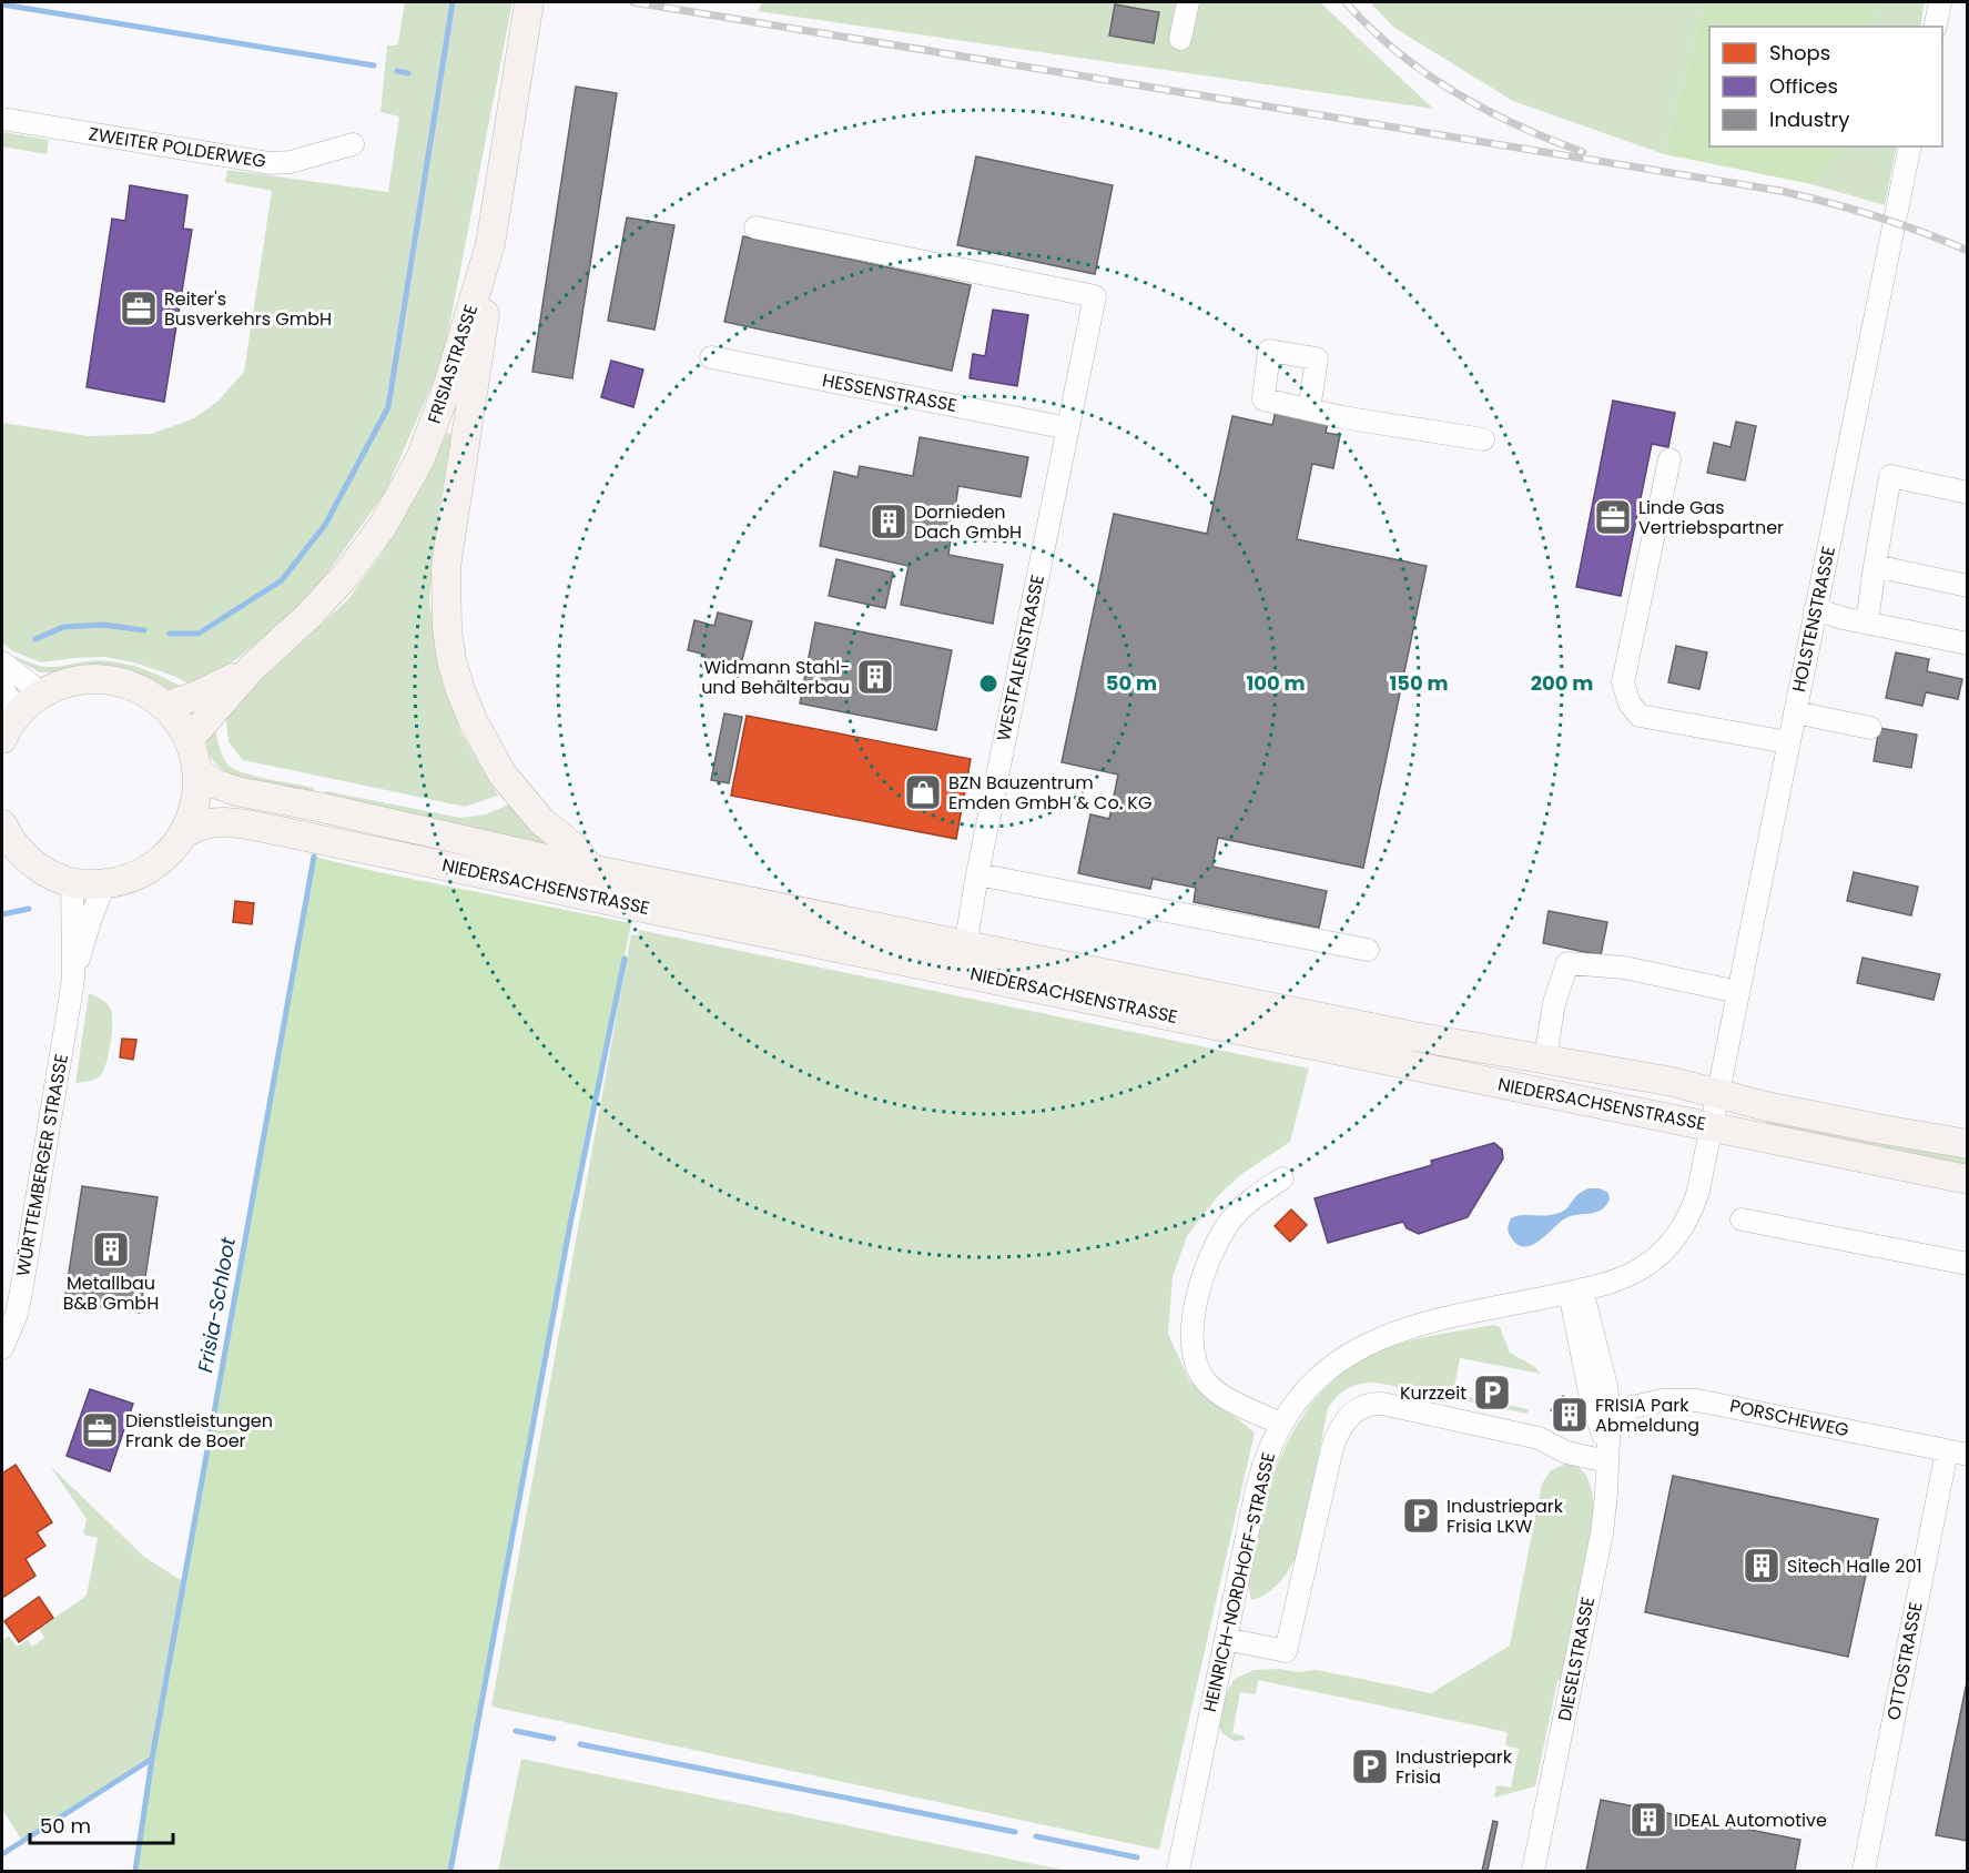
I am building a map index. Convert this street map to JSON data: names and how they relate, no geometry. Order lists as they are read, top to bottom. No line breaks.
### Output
{"streets":{"main road":["FRISIASTRASSE","NIEDERSACHSENSTRASSE"],"street":["ZWEITER POLDERWEG","HESSENSTRASSE","HOLSTENSTRASSE","WESTFALENSTRASSE","WÜRTTEMBERGER STRASSE","PORSCHEWEG","HEINRICH-NORDHOFF-STRASSE","DIESELSTRASSE","OTTOSTRASSE"]},"crossings":[["FRISIASTRASSE","NIEDERSACHSENSTRASSE"],["HESSENSTRASSE","WESTFALENSTRASSE"],["HOLSTENSTRASSE","NIEDERSACHSENSTRASSE"],["HOLSTENSTRASSE","HEINRICH-NORDHOFF-STRASSE"],["WESTFALENSTRASSE","NIEDERSACHSENSTRASSE"],["NIEDERSACHSENSTRASSE","WÜRTTEMBERGER STRASSE"],["NIEDERSACHSENSTRASSE","HEINRICH-NORDHOFF-STRASSE"],["PORSCHEWEG","DIESELSTRASSE"],["PORSCHEWEG","OTTOSTRASSE"],["HEINRICH-NORDHOFF-STRASSE","DIESELSTRASSE"]],"water":["Frisia-Schloot"],"places":{"office":["Reiter's Busverkehrs GmbH","Linde Gas Vertriebspartner","Dienstleistungen Frank de Boer"],"building":["Dornieden Dach GmbH","Widmann Stahl- und Behälterbau","Metallbau B&B GmbH","FRISIA Park Abmeldung","Sitech Halle 201","IDEAL Automotive"],"shop":["BZN Bauzentrum Emden GmbH & Co. KG"],"parking":["Kurzzeit","Industriepark Frisia LKW","Industriepark Frisia"]},"legend":["Shops","Offices","Industry"],"scale_bar":"50 m","rings":["50 m","100 m","150 m","200 m"]}
